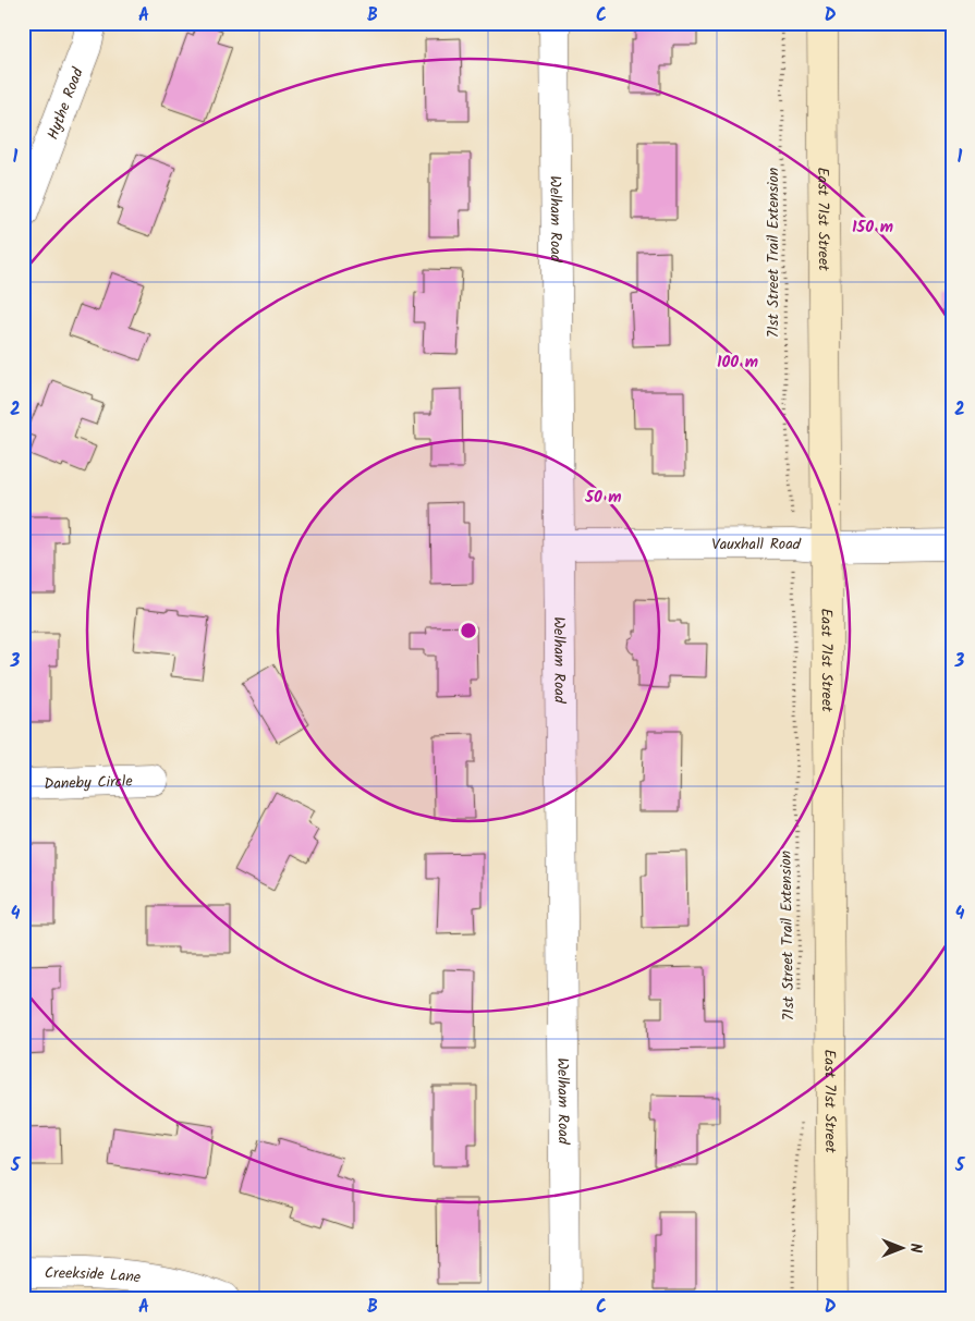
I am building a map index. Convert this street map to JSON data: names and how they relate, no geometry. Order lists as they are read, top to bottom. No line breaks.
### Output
{"streets":{"main road":["East 71st Street"],"street":["Hythe Road","Welham Road","Vauxhall Road","Daneby Circle","Creekside Lane"],"path":["71st Street Trail Extension"]},"crossings":[["Welham Road","Vauxhall Road"],["East 71st Street","Vauxhall Road"]],"north":"right","grid":{"columns":["A","B","C","D"],"rows":["1","2","3","4","5"]},"rings":["150 m","100 m","50 m"]}
